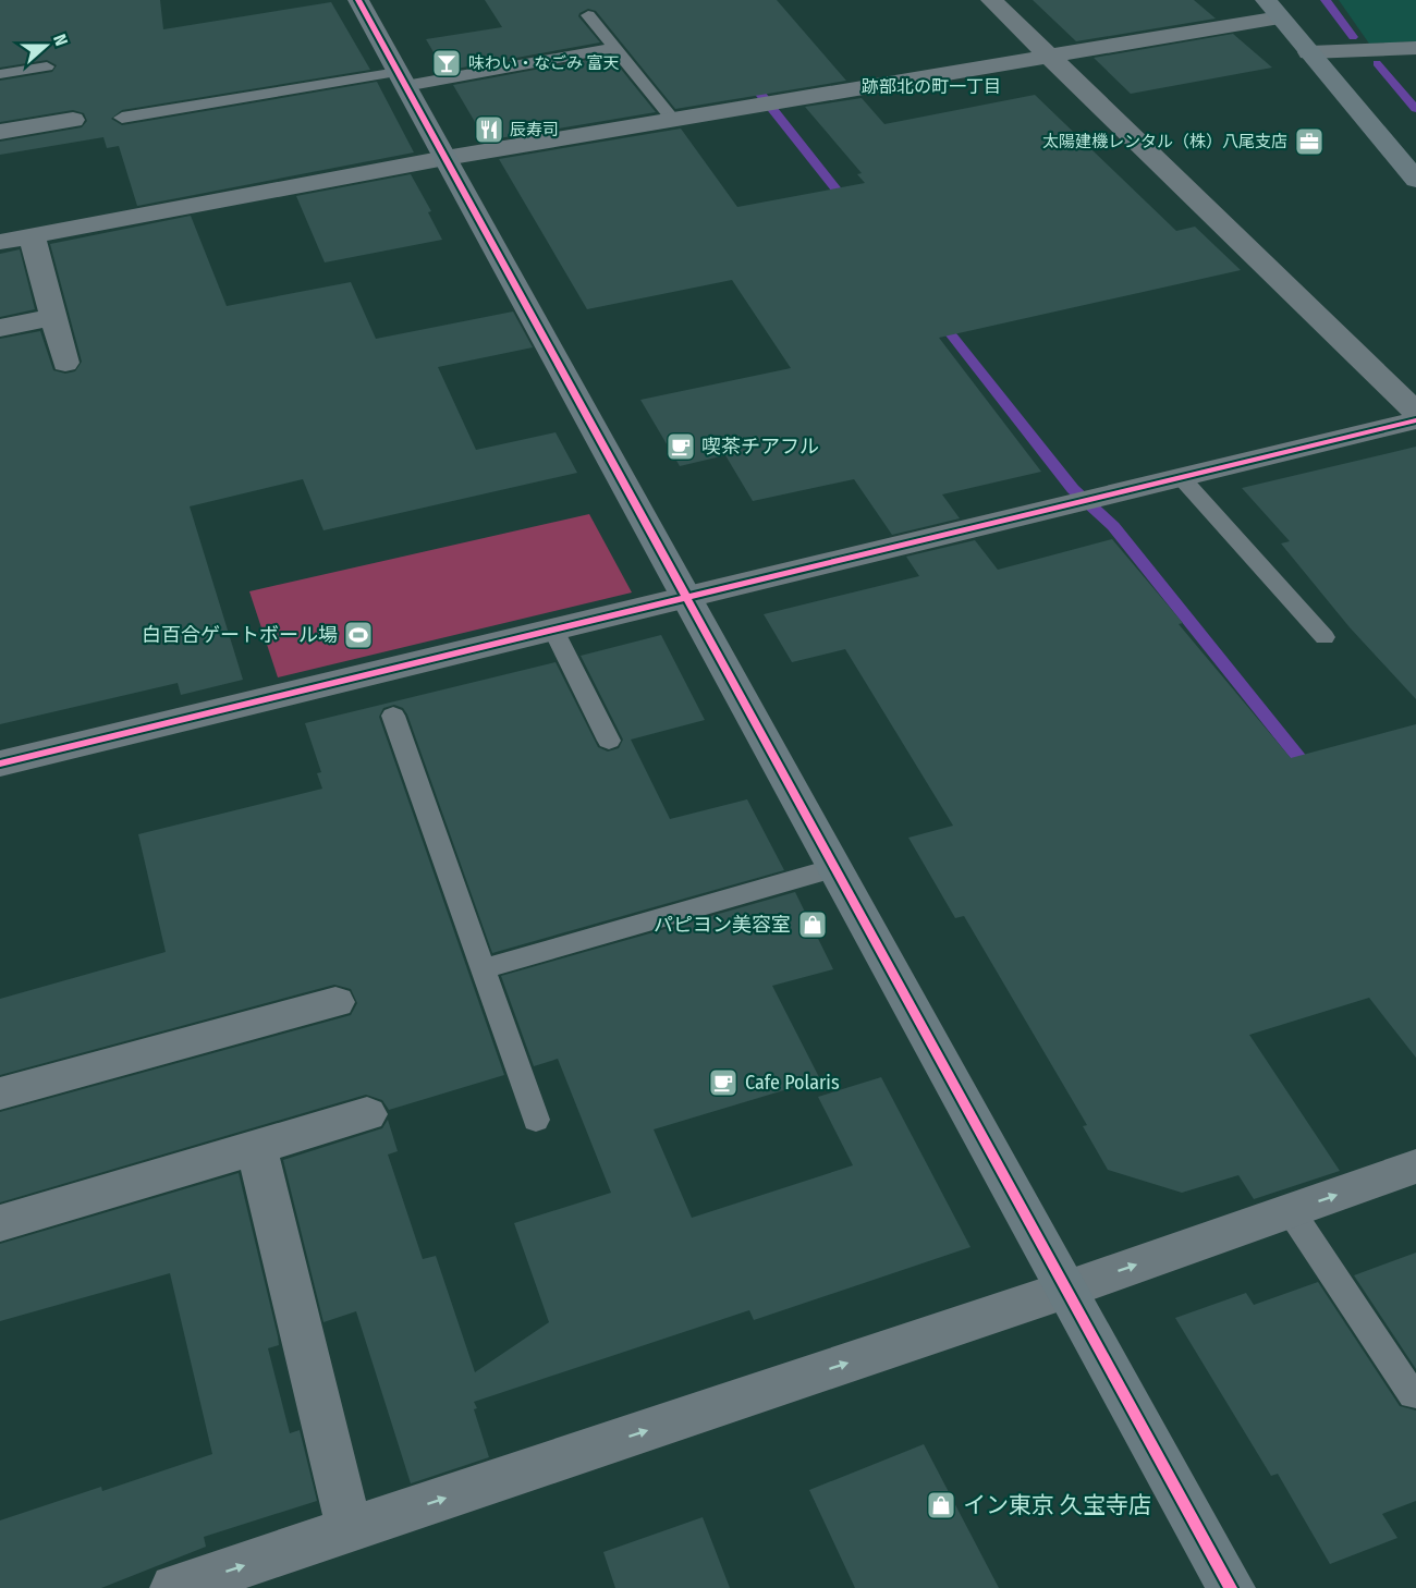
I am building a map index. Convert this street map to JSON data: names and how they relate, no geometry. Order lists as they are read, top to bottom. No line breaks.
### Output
{"districts":["跡部北の町一丁目"],"places":{"bar":["味わい・なごみ 富天"],"restaurant":["辰寿司"],"office":["太陽建機レンタル（株）八尾支店"],"cafe":["喫茶チアフル","Cafe Polaris"],"sports":["白百合ゲートボール場"],"shop":["パピヨン美容室","イン東京 久宝寺店"]},"north":"right"}
